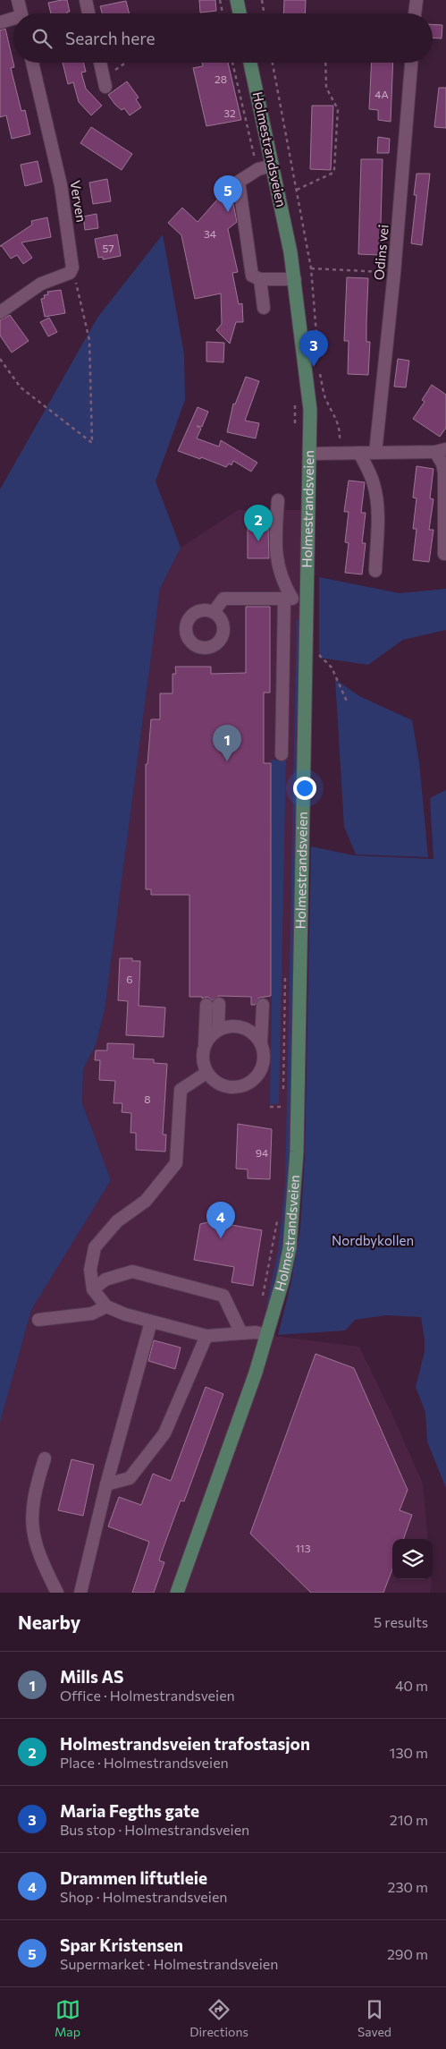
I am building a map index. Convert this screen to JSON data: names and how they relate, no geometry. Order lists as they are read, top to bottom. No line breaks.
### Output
{"streets":{"main road":["Holmestrandsveien"],"street":["Verven","Odins vei"]},"parks":["Nordbykollen"],"house_numbers":["28","4A","32","34","57","6","8","94","113"],"page":{"search":"Search here","pins":["5","3","2","1","4"],"heading":["Nearby","5 results"],"list":[{"mark":"1","name":"Mills AS","note":"Office · Holmestrandsveien","value":"40 m"},{"mark":"2","name":"Holmestrandsveien trafostasjon","note":"Place · Holmestrandsveien","value":"130 m"},{"mark":"3","name":"Maria Fegths gate","note":"Bus stop · Holmestrandsveien","value":"210 m"},{"mark":"4","name":"Drammen liftutleie","note":"Shop · Holmestrandsveien","value":"230 m"},{"mark":"5","name":"Spar Kristensen","note":"Supermarket · Holmestrandsveien","value":"290 m"}],"nav":["Map","Directions","Saved"]}}
